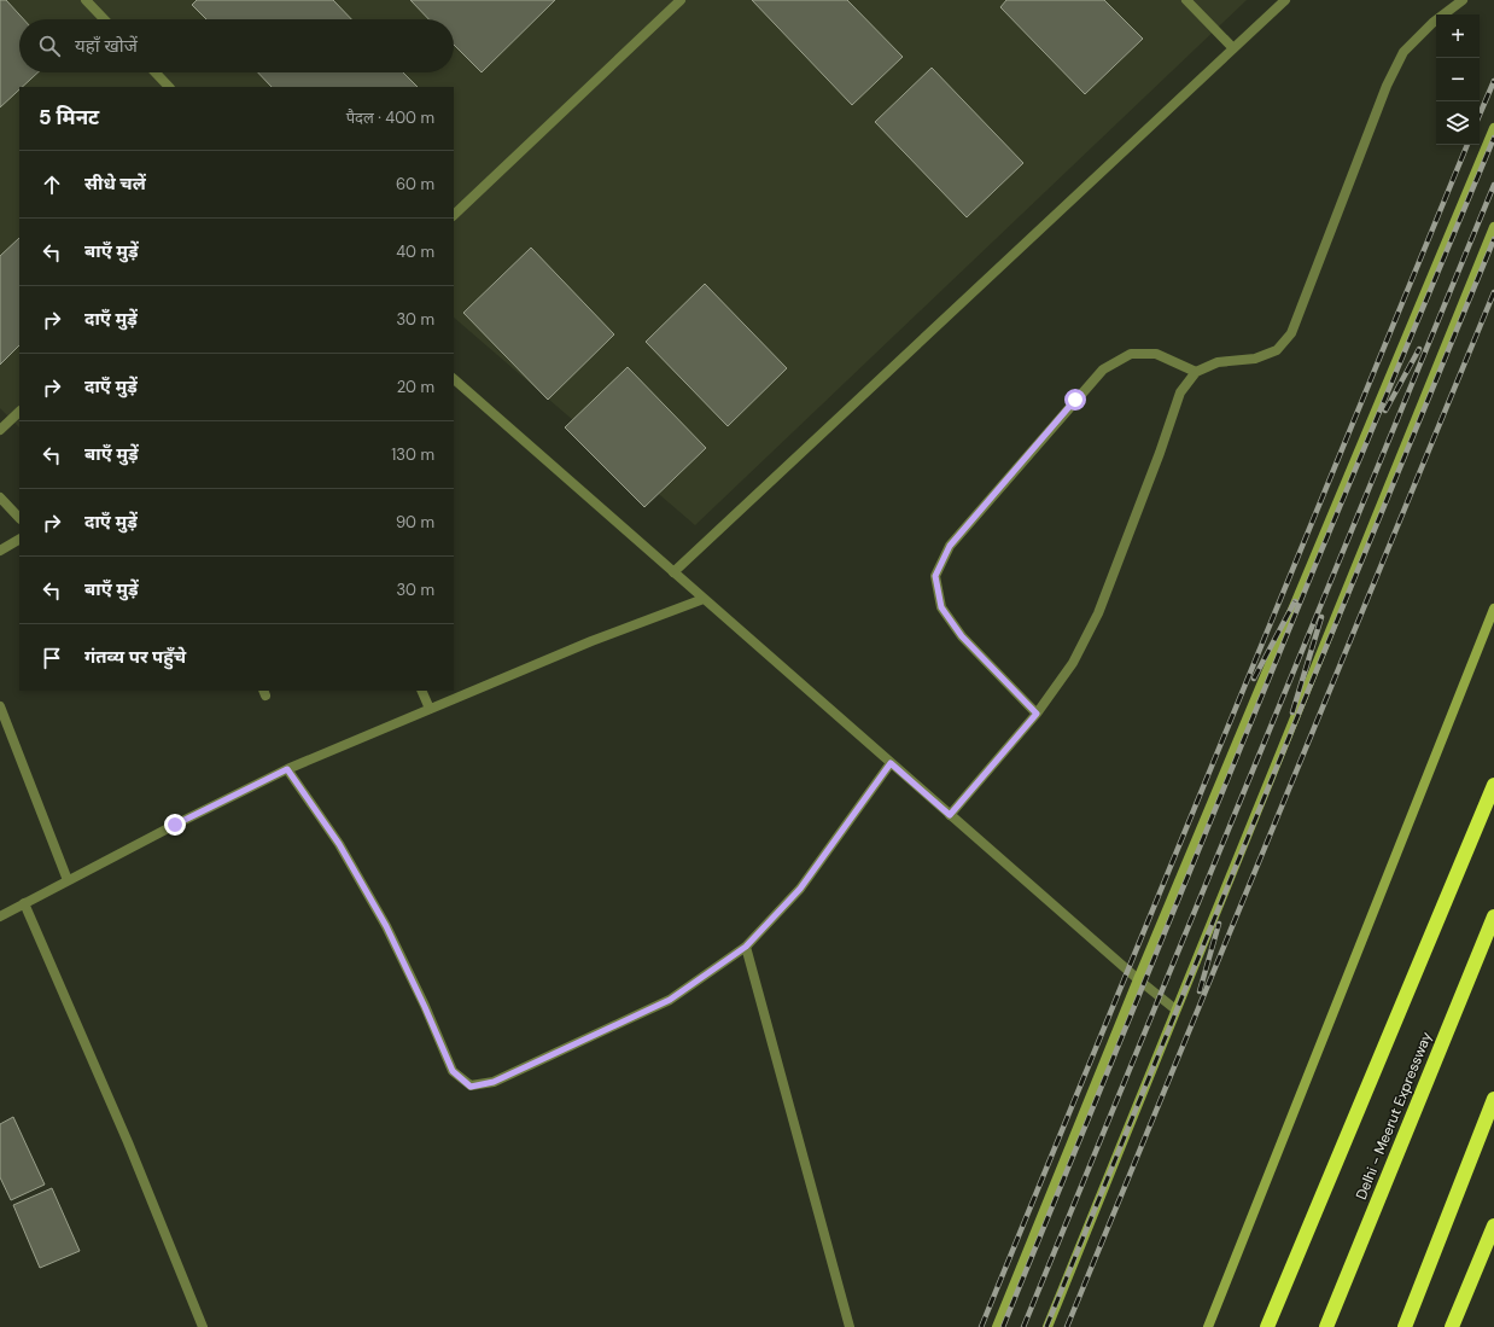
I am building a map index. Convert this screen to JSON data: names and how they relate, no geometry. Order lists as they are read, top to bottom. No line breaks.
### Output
{"streets":{"highway":["Delhi - Meerut Expressway"]},"page":{"map_buttons":["+","−"],"search":"यहाँ खोजें","heading":["5 मिनट","पैदल · 400 m"],"list":[["सीधे चलें","60 m"],["बाएँ मुड़ें","40 m"],["दाएँ मुड़ें","30 m"],["दाएँ मुड़ें","20 m"],["बाएँ मुड़ें","130 m"],["दाएँ मुड़ें","90 m"],["बाएँ मुड़ें","30 m"],"गंतव्य पर पहुँचे"]}}
